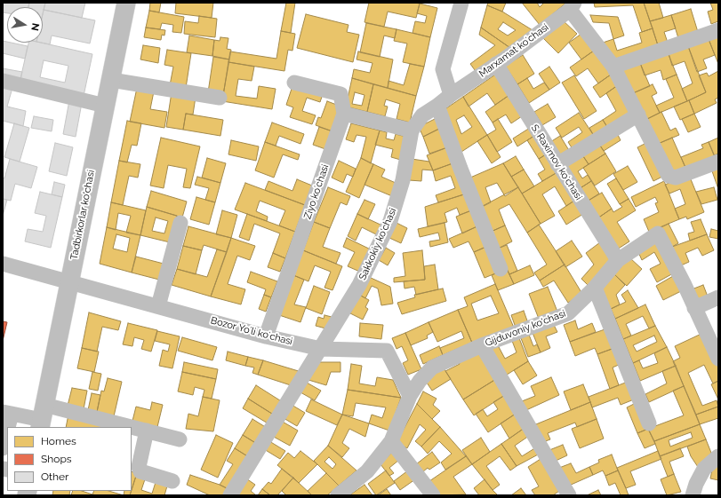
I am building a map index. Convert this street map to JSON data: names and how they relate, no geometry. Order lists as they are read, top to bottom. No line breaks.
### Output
{"streets":{"main road":["Tadbirkorlar ko'chasi"],"street":["Marxamat koʻchasi","S. Raximov koʻchasi","Ziyo koʻchasi","Sakkokiy ko'chasi","Gijduvoniy ko'chasi","Bozor Yoʻli koʻchasi"]},"crossings":[["Marxamat koʻchasi","S. Raximov koʻchasi"],["Marxamat koʻchasi","Sakkokiy ko'chasi"],["S. Raximov koʻchasi","Gijduvoniy ko'chasi"],["Ziyo koʻchasi","Bozor Yoʻli koʻchasi"],["Tadbirkorlar ko'chasi","Bozor Yoʻli koʻchasi"],["Sakkokiy ko'chasi","Bozor Yoʻli koʻchasi"],["Gijduvoniy ko'chasi","Bozor Yoʻli koʻchasi"]],"legend":["Homes","Shops","Other"],"north":"right"}
